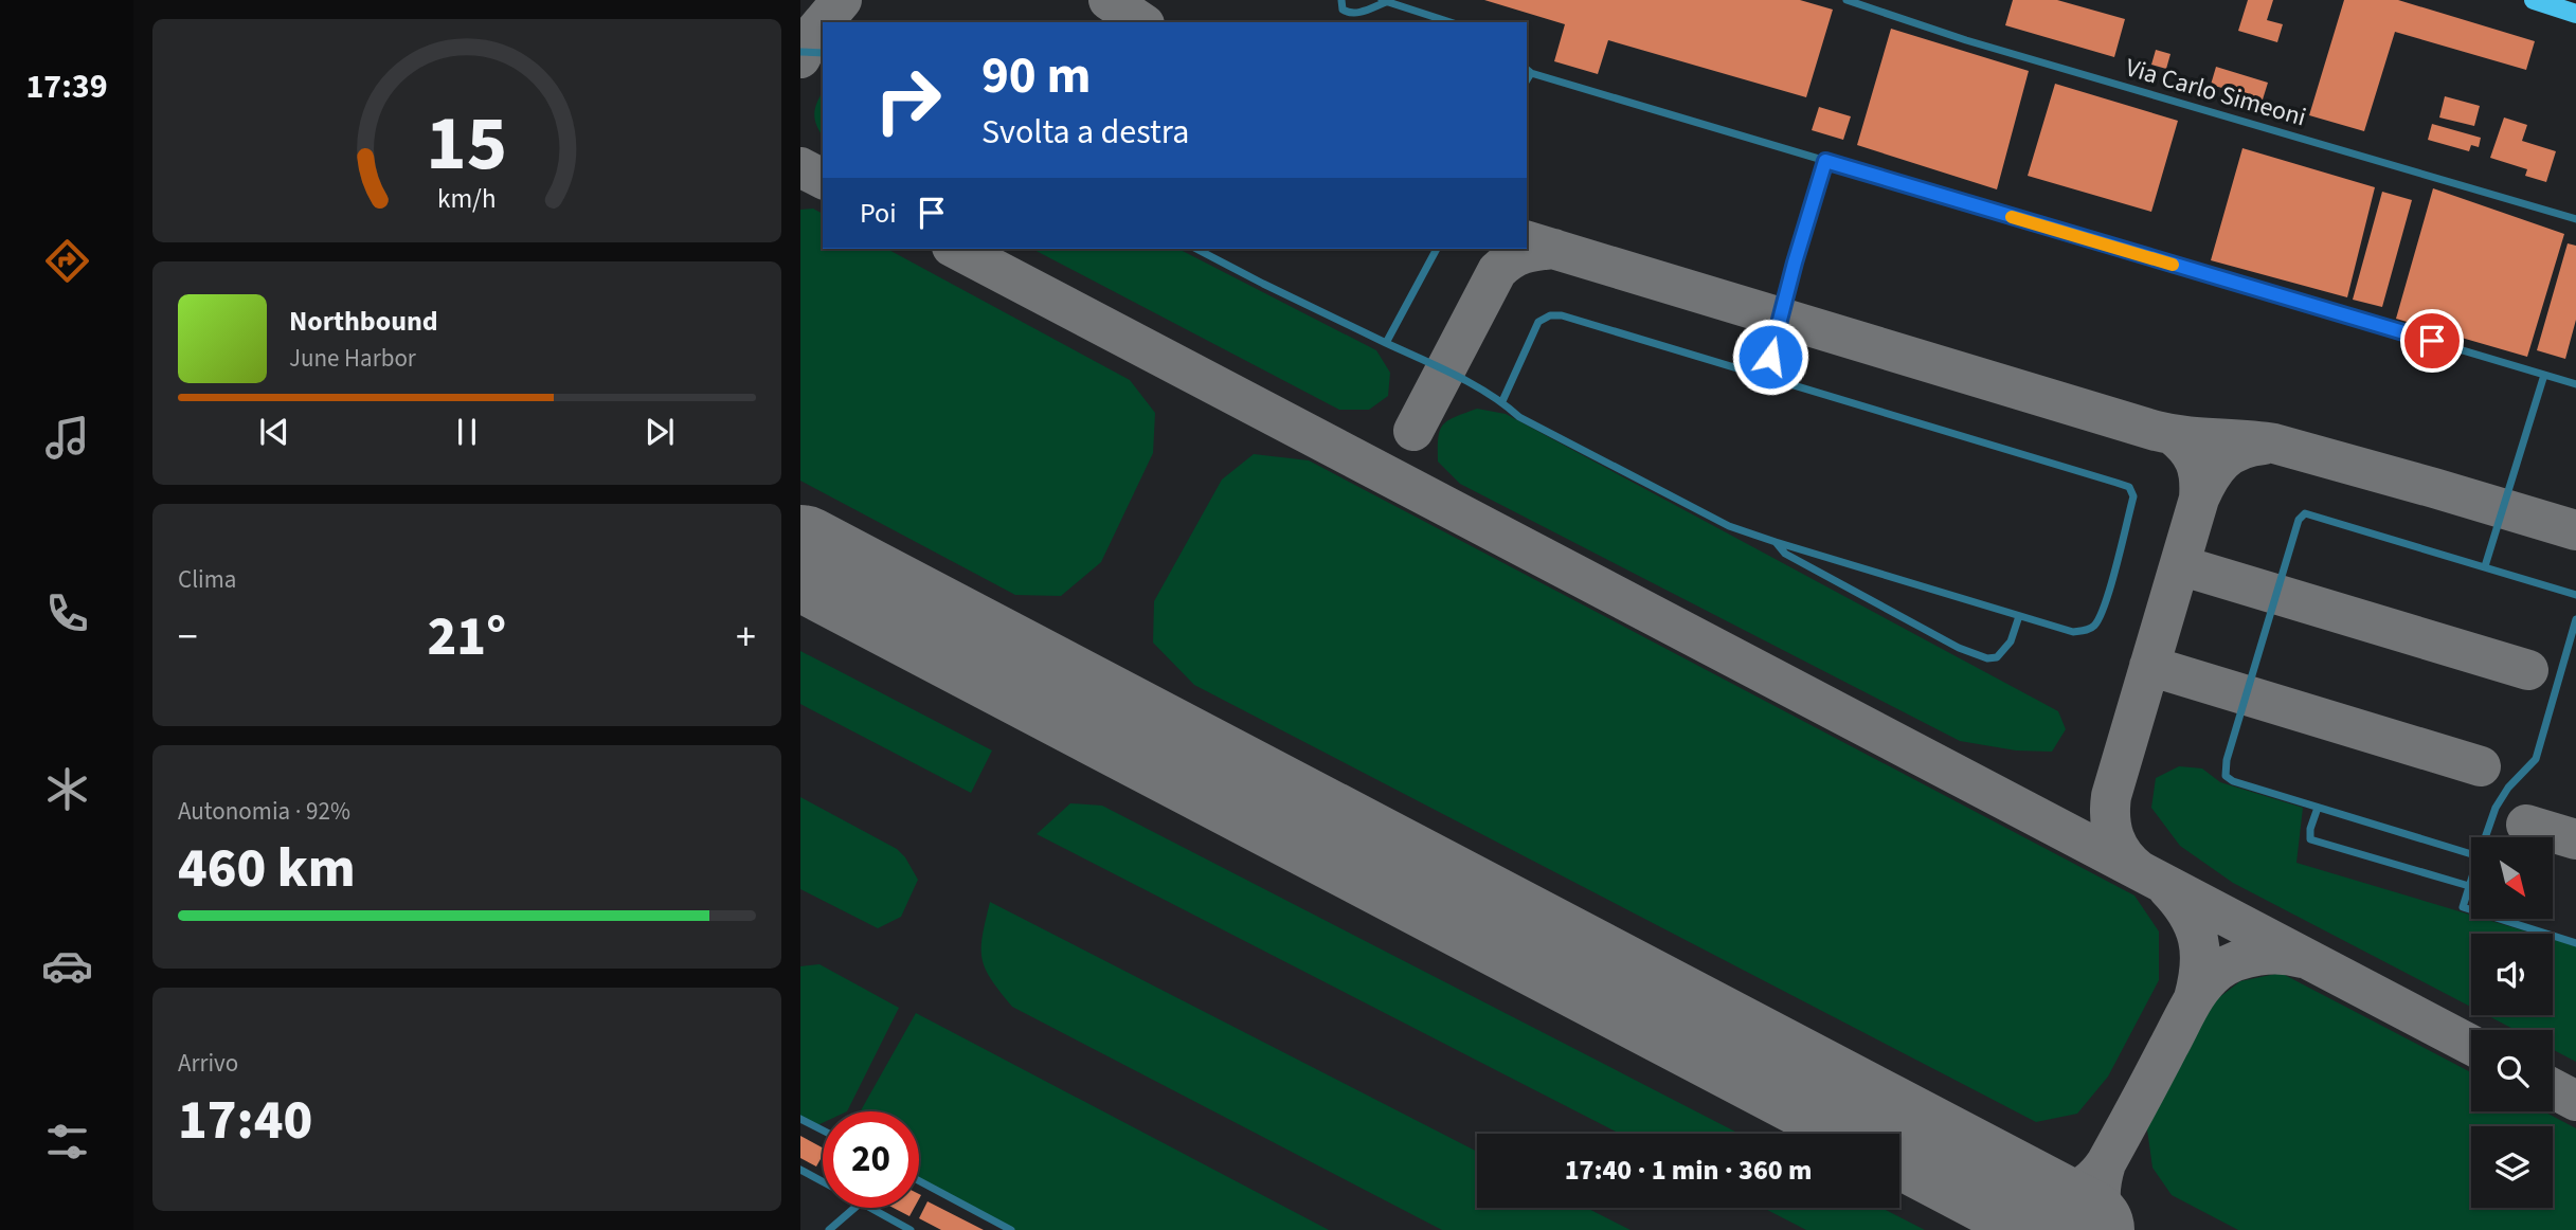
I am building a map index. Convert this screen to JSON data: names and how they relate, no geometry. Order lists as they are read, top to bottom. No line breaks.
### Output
{"streets":{"lane":["Via Carlo Simeoni"]},"north":"bottom right","page":{"tabs":"17:39","turn":["90 m","Svolta a destra"],"then":"Poi","song":["Northbound","June Harbor"],"tile":["Clima",["Autonomia · 92%","460 km"],["Arrivo","17:40"]],"heat":["−","21°","+"],"limit":"20","trip":"17:40 · 1 min · 360 m","gauge":["15","km/h"]}}
